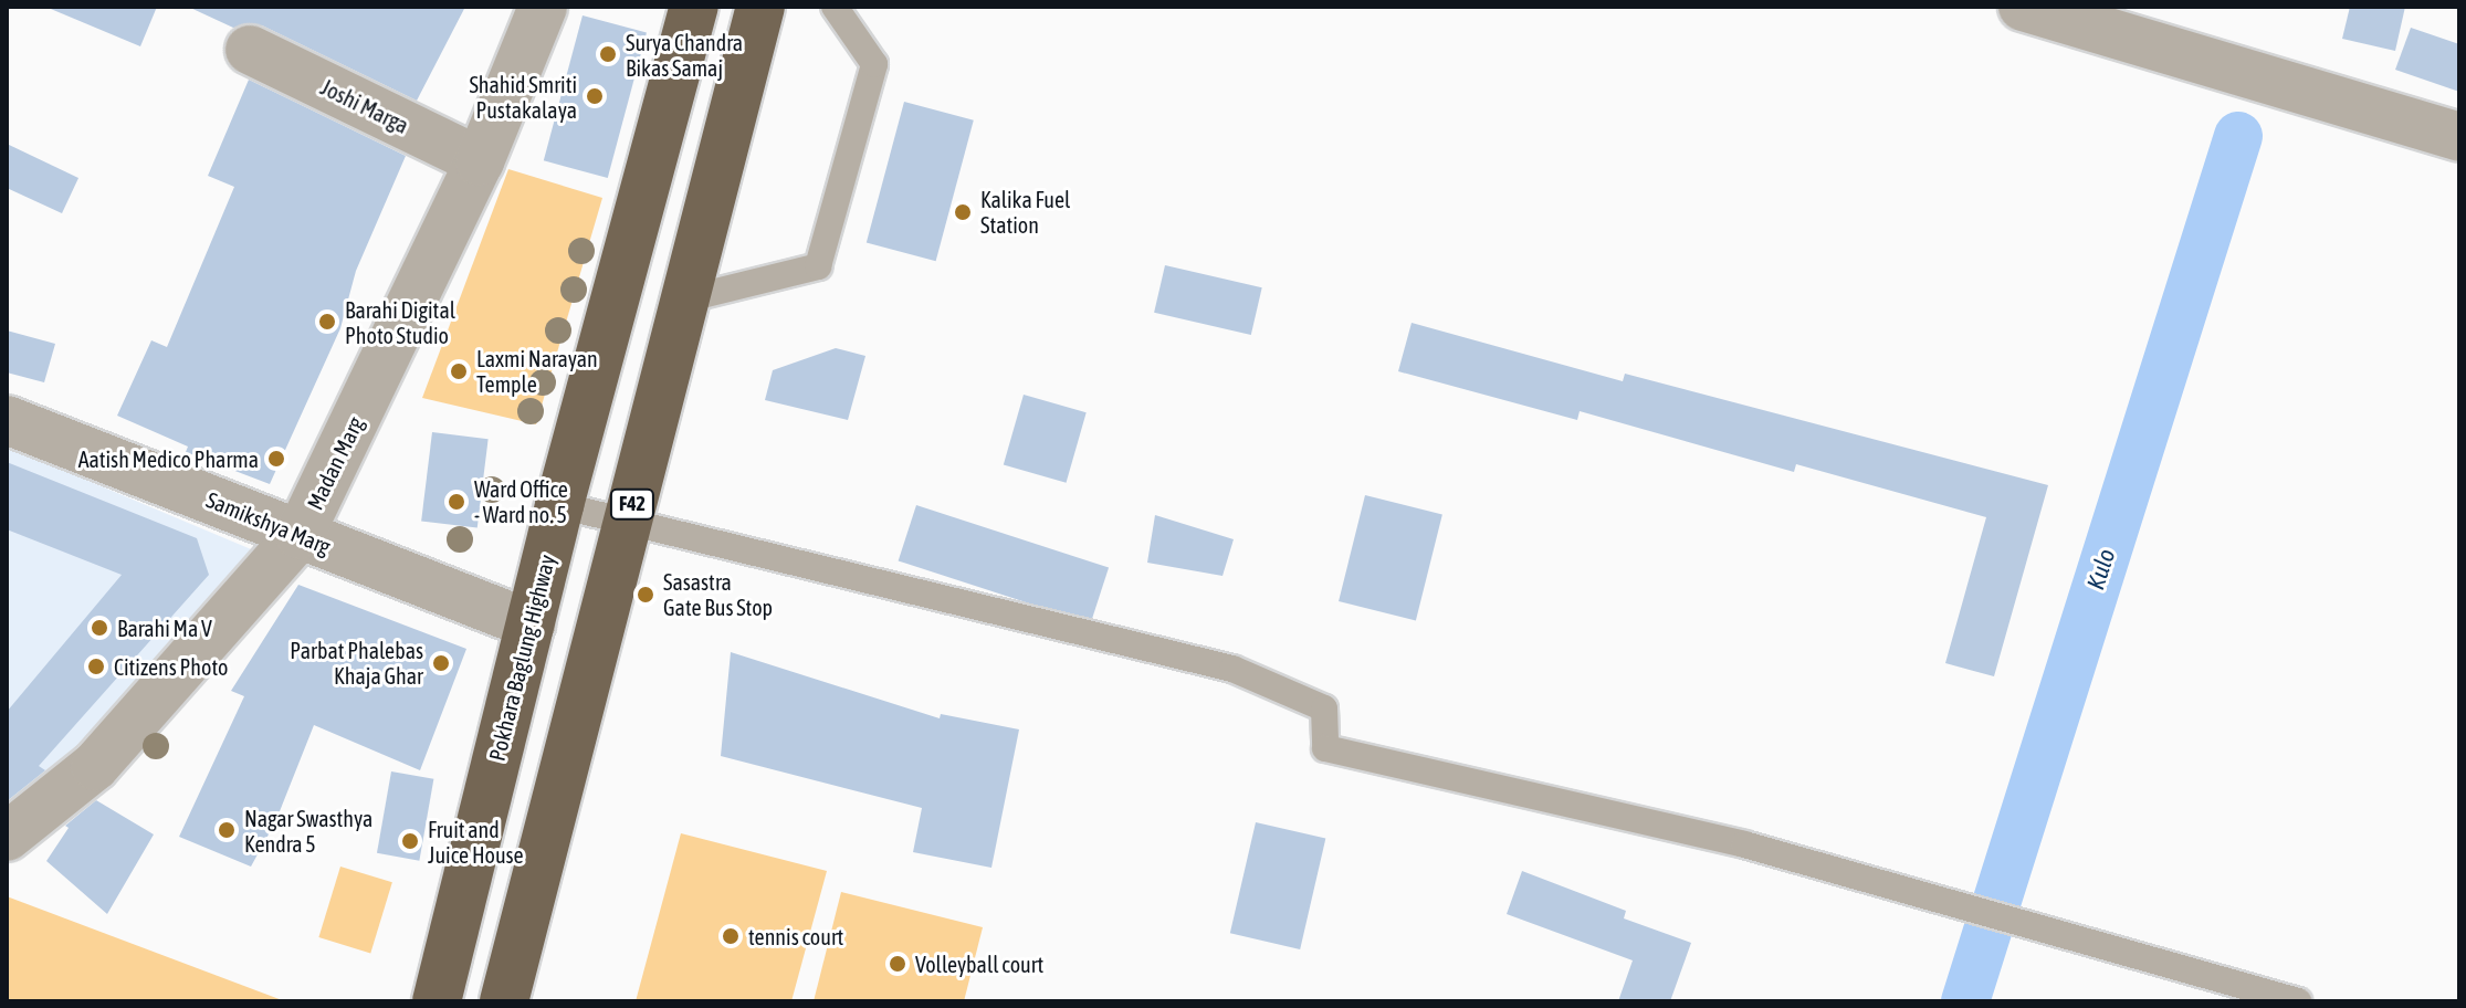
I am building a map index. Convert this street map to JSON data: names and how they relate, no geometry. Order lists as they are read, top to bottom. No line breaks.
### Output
{"streets":{"highway":["F42","Pokhara Baglung Highway"],"street":["Joshi Marga","Madan Marg","Samikshya Marg"]},"crossings":[["Joshi Marga","Madan Marg"],["Madan Marg","Samikshya Marg"],["Samikshya Marg","Pokhara Baglung Highway"]],"water":["Kulo"],"places":["Surya Chandra Bikas Samaj","Shahid Smriti Pustakalaya","Kalika Fuel Station","Barahi Digital Photo Studio","Laxmi Narayan Temple","Aatish Medico Pharma","Ward Office - Ward no. 5","Sasastra Gate Bus Stop","Barahi Ma V","Parbat Phalebas Khaja Ghar","Citizens Photo","Nagar Swasthya Kendra 5","Fruit and Juice House","tennis court","Volleyball court"]}
